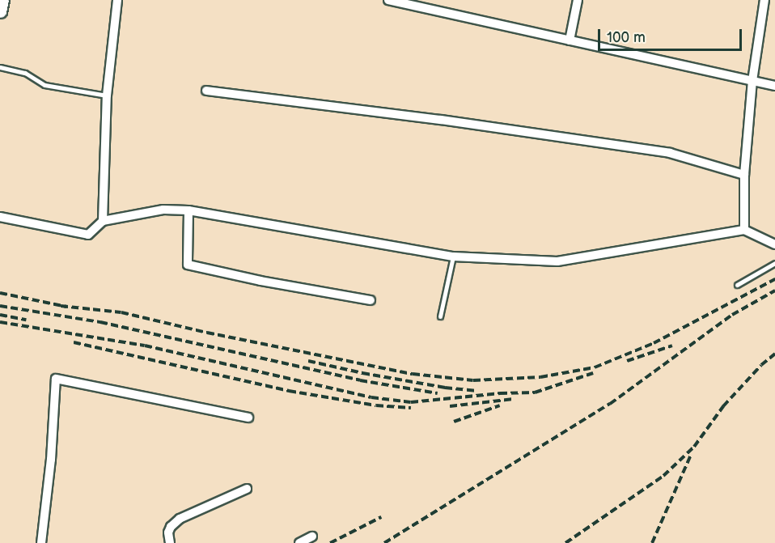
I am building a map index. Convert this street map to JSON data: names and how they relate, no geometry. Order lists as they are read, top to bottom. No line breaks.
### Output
{"scale_bar":"100 m"}
